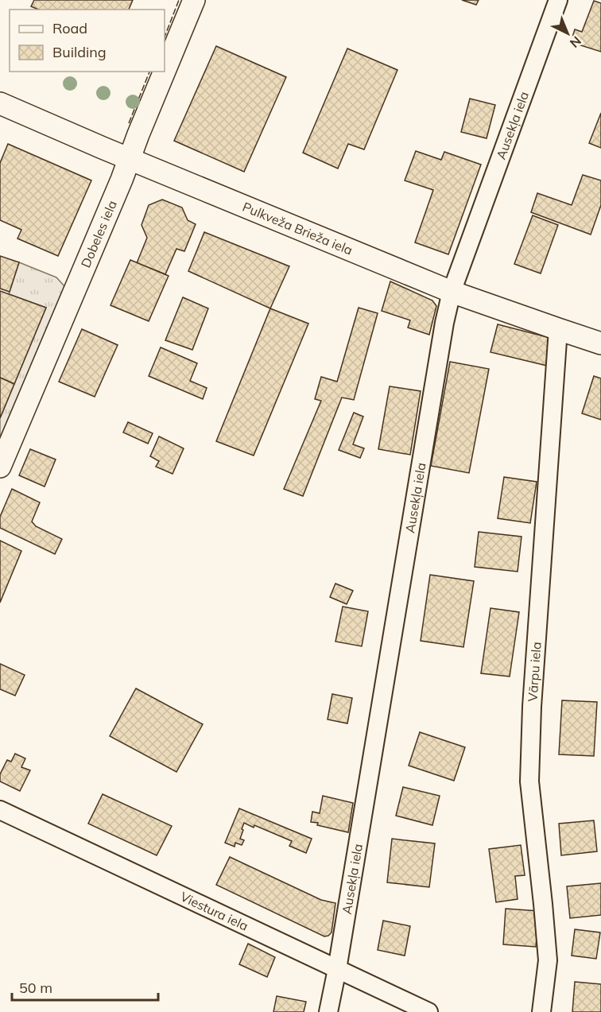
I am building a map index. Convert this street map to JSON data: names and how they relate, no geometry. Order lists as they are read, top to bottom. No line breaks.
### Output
{"streets":{"street":["Ausekļa iela","Pulkveža Brieža iela","Dobeles iela","Vārpu iela","Viestura iela"]},"crossings":[["Ausekļa iela","Pulkveža Brieža iela"],["Ausekļa iela","Viestura iela"],["Pulkveža Brieža iela","Dobeles iela"],["Pulkveža Brieža iela","Vārpu iela"]],"legend":["Road","Building"],"scale_bar":"50 m","north":"bottom right"}
